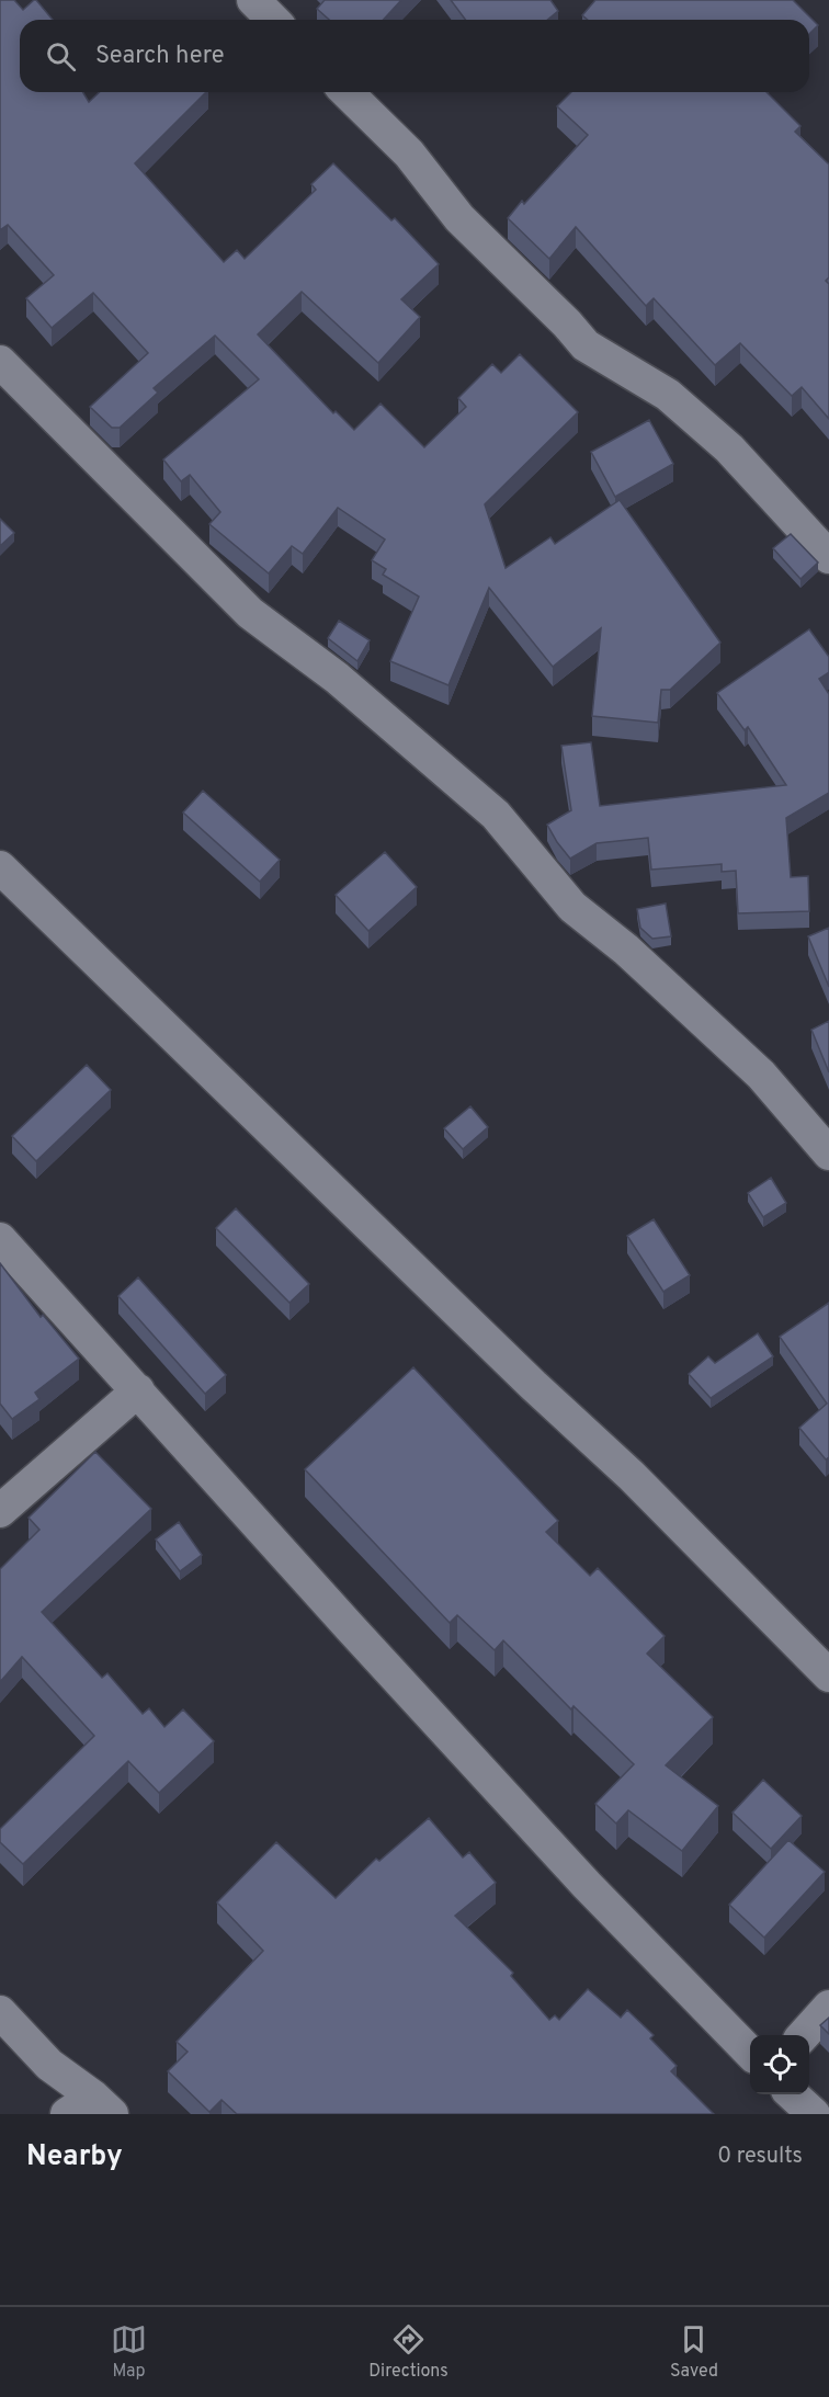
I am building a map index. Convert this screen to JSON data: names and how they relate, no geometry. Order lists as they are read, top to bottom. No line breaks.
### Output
{"page":{"search":"Search here","heading":["Nearby","0 results"],"nav":["Map","Directions","Saved"]}}
